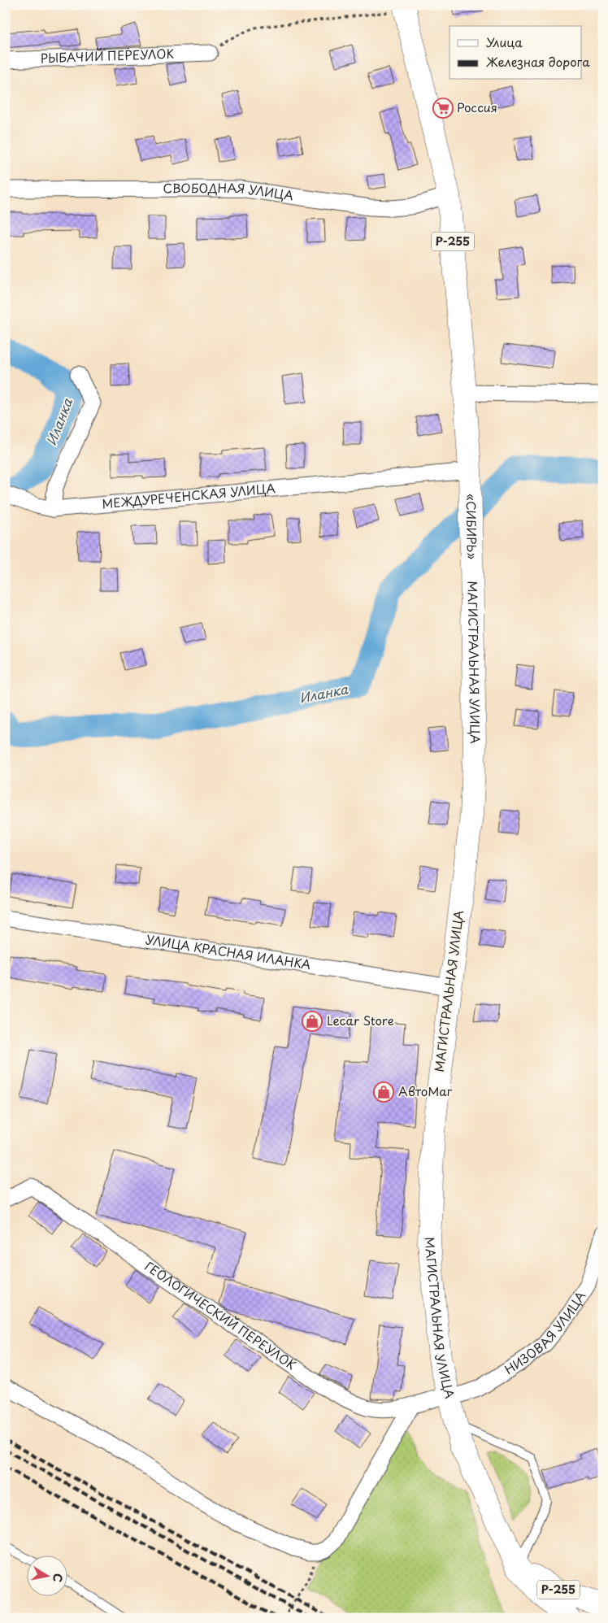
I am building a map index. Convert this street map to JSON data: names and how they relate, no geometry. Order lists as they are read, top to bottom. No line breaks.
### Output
{"streets":{"main road":["Р-255","«СИБИРЬ»","МАГИСТРАЛЬНАЯ УЛИЦА"],"street":["РЫБАЧИЙ ПЕРЕУЛОК","СВОБОДНАЯ УЛИЦА","МЕЖДУРЕЧЕНСКАЯ УЛИЦА","УЛИЦА КРАСНАЯ ИЛАНКА","ГЕОЛОГИЧЕСКИЙ ПЕРЕУЛОК","НИЗОВАЯ УЛИЦА"]},"crossings":[["СВОБОДНАЯ УЛИЦА","Р-255"],["Р-255","МЕЖДУРЕЧЕНСКАЯ УЛИЦА"],["Р-255","«СИБИРЬ»"],["Р-255","МАГИСТРАЛЬНАЯ УЛИЦА"],["МЕЖДУРЕЧЕНСКАЯ УЛИЦА","«СИБИРЬ»"],["«СИБИРЬ»","МАГИСТРАЛЬНАЯ УЛИЦА"],["МАГИСТРАЛЬНАЯ УЛИЦА","УЛИЦА КРАСНАЯ ИЛАНКА"],["МАГИСТРАЛЬНАЯ УЛИЦА","ГЕОЛОГИЧЕСКИЙ ПЕРЕУЛОК"],["МАГИСТРАЛЬНАЯ УЛИЦА","НИЗОВАЯ УЛИЦА"],["ГЕОЛОГИЧЕСКИЙ ПЕРЕУЛОК","НИЗОВАЯ УЛИЦА"]],"water":["Иланка"],"places":{"supermarket":["Россия"],"shop":["Lecar Store","АвтоМаг"]},"legend":["Улица","Железная дорога"],"north":"right"}
